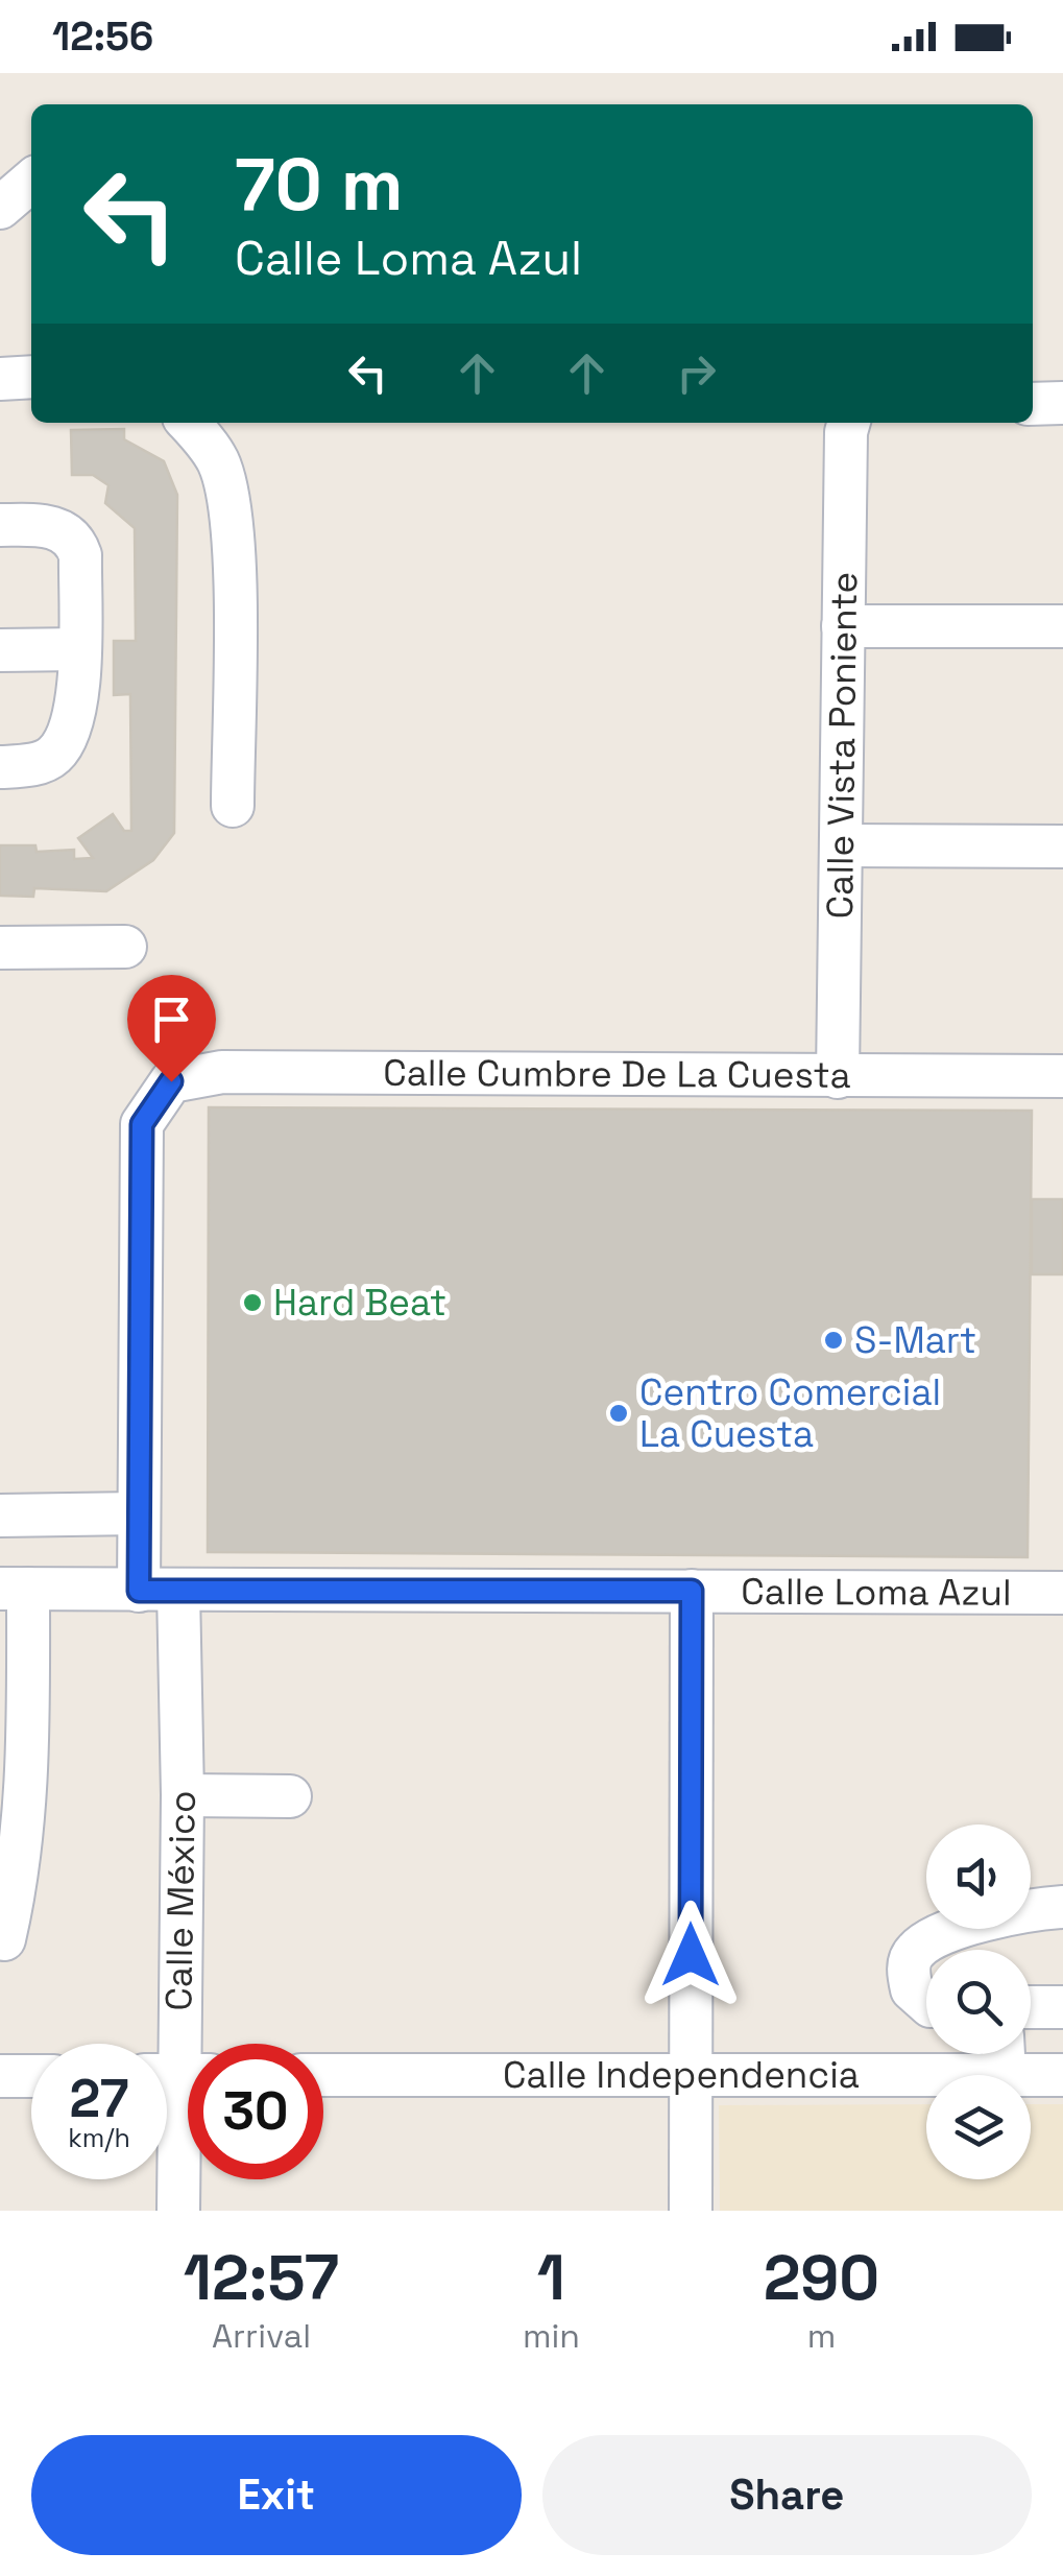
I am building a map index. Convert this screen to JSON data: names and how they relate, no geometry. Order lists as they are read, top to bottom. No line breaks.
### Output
{"streets":{"street":["Calle Vista Poniente","Calle Cumbre De La Cuesta","Calle Loma Azul","Calle México","Calle Independencia"]},"crossings":[["Calle Vista Poniente","Calle Cumbre De La Cuesta"],["Calle Cumbre De La Cuesta","Calle México"],["Calle Loma Azul","Calle México"]],"places":["Hard Beat","S-Mart","Centro Comercial La Cuesta"],"page":{"status":"12:56","turn":["70 m","Calle Loma Azul"],"speed":"27 km/h","limit":"30","eta":["12:57","Arrival","1","min","290","m"],"buttons":["Exit","Share"]}}
